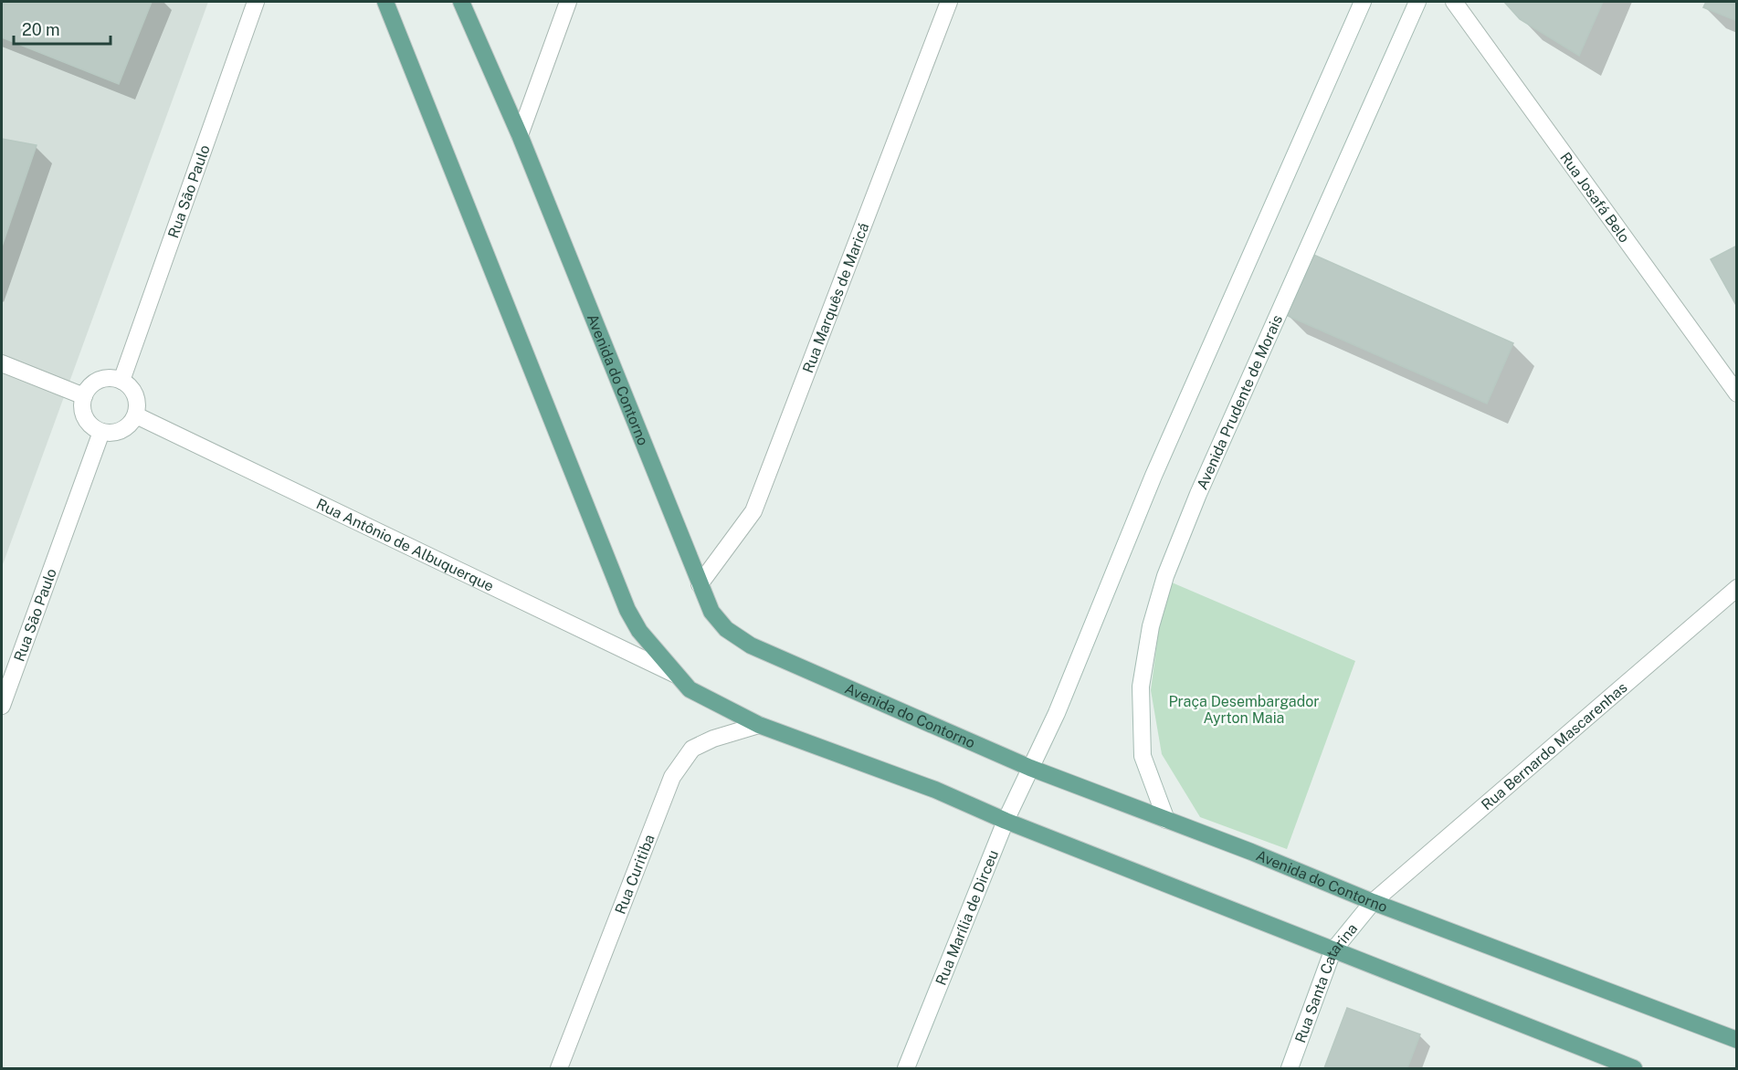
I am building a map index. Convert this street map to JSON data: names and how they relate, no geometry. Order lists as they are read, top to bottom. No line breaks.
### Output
{"streets":{"main road":["Avenida do Contorno"],"street":["Rua São Paulo","Rua Josafá Belo","Rua Marquês de Maricá","Avenida Prudente de Morais","Rua Antônio de Albuquerque","Rua Bernardo Mascarenhas","Rua Curitiba","Rua Marília de Dirceu","Rua Santa Catarina"]},"crossings":[["Rua São Paulo","Rua Antônio de Albuquerque"],["Rua Marquês de Maricá","Avenida do Contorno"],["Avenida do Contorno","Avenida Prudente de Morais"],["Avenida do Contorno","Rua Bernardo Mascarenhas"],["Avenida do Contorno","Rua Marília de Dirceu"],["Avenida do Contorno","Rua Santa Catarina"],["Rua Bernardo Mascarenhas","Rua Santa Catarina"]],"parks":["Praça Desembargador Ayrton Maia"],"scale_bar":"20 m"}
